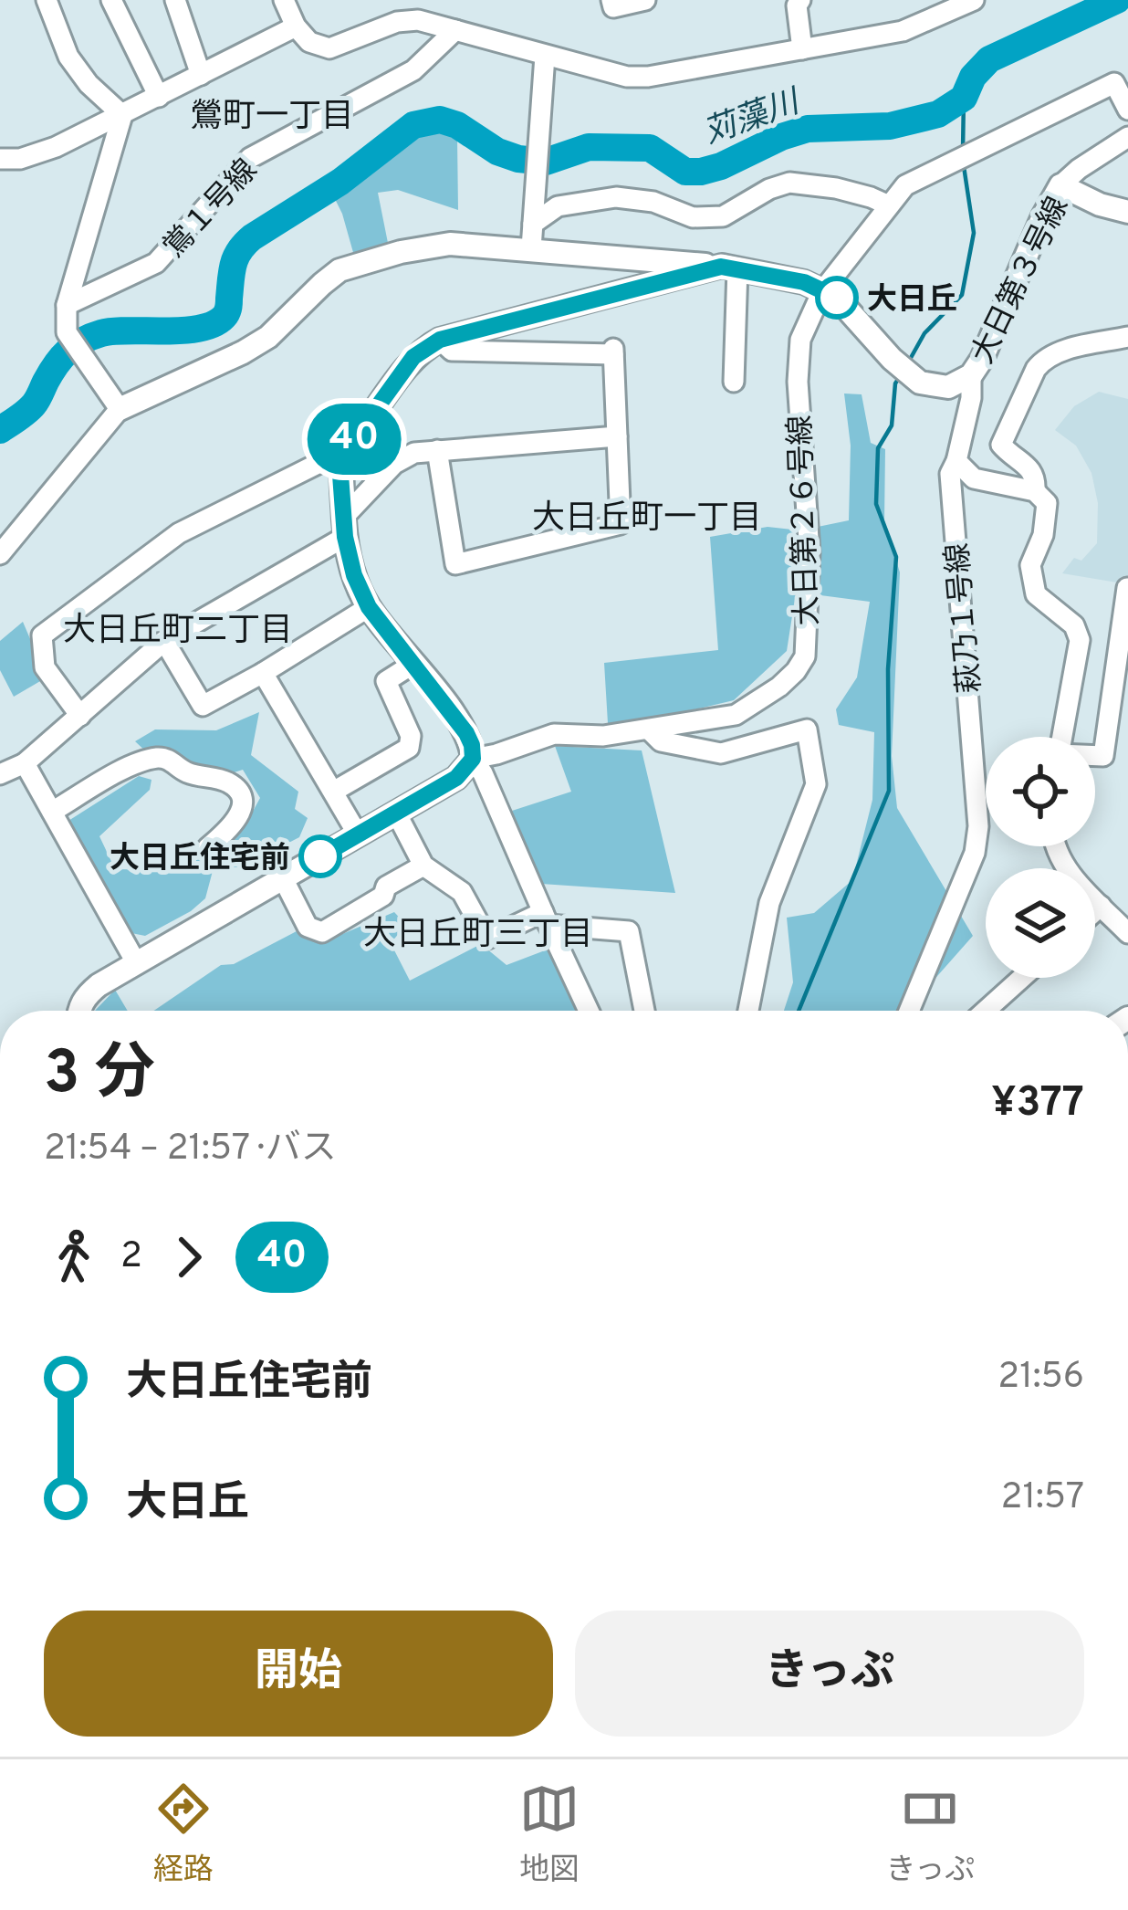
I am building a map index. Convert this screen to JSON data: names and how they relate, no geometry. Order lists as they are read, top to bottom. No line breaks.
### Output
{"streets":{"street":["鴬１号線","大日第３号線","大日第２６号線","萩乃１号線"]},"crossings":[["大日第３号線","大日第２６号線"],["大日第３号線","萩乃１号線"]],"districts":["鶯町一丁目","大日丘町一丁目","大日丘町二丁目","大日丘町三丁目"],"water":["苅藻川"],"places":["大日丘","大日丘住宅前"],"lines":["bus line 40"],"page":{"on_map":"40","heading":["3 分","21:54 – 21:57 · バス","¥377"],"legs":["2","40"],"list":[{"name":"大日丘住宅前","value":"21:56"},{"name":"大日丘","value":"21:57"}],"buttons":["開始","きっぷ"],"tabs":["経路","地図","きっぷ"]}}
